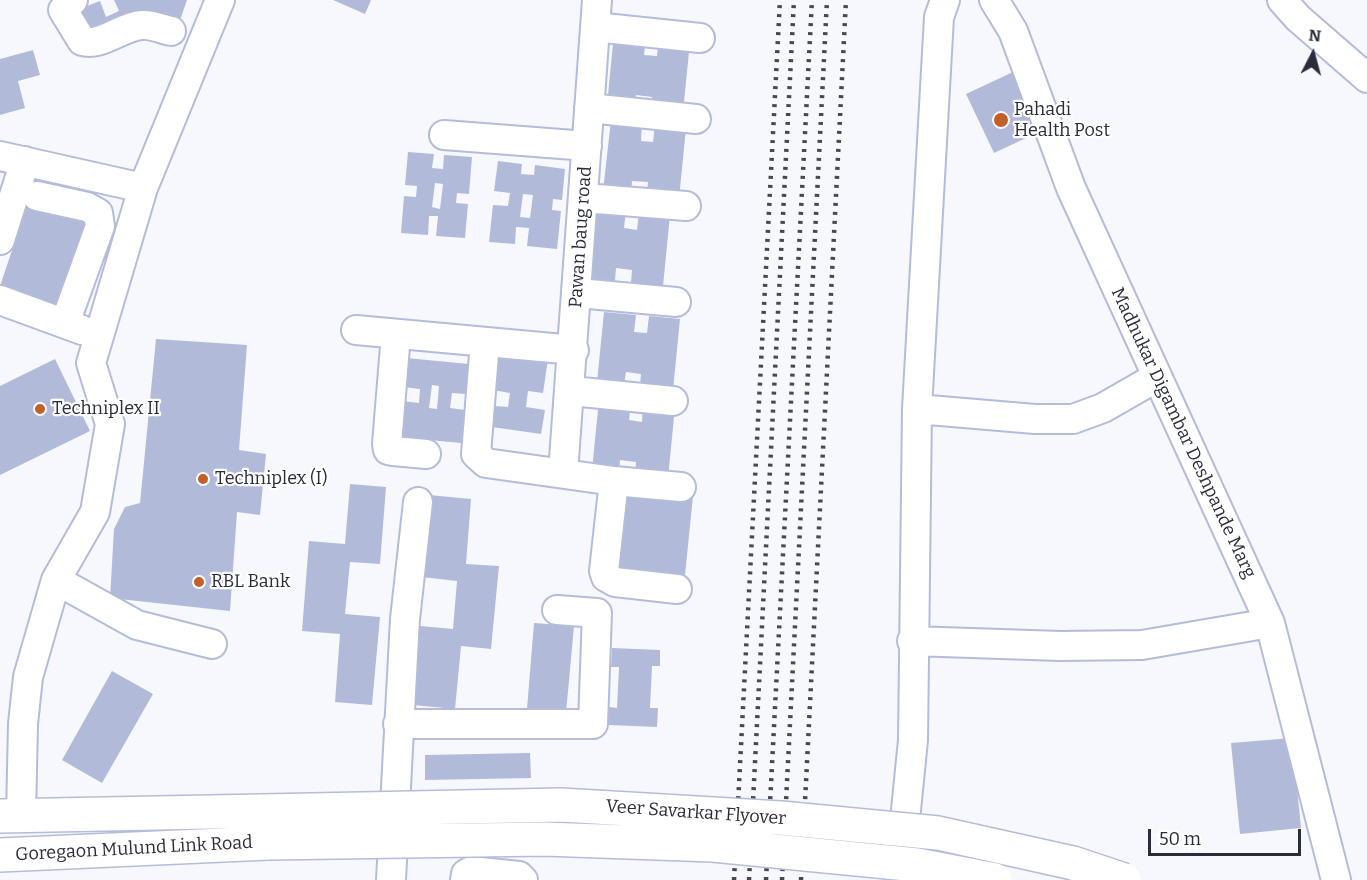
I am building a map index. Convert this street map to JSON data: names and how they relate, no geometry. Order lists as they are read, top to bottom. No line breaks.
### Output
{"streets":{"main road":["Veer Savarkar Flyover","Goregaon Mulund Link Road"],"street":["Pawan baug road","Madhukar Digambar Deshpande Marg"]},"crossings":[["Veer Savarkar Flyover","Goregaon Mulund Link Road"]],"places":["Pahadi Health Post","Techniplex II","Techniplex (I)","RBL Bank"],"scale_bar":"50 m","north":"top"}
